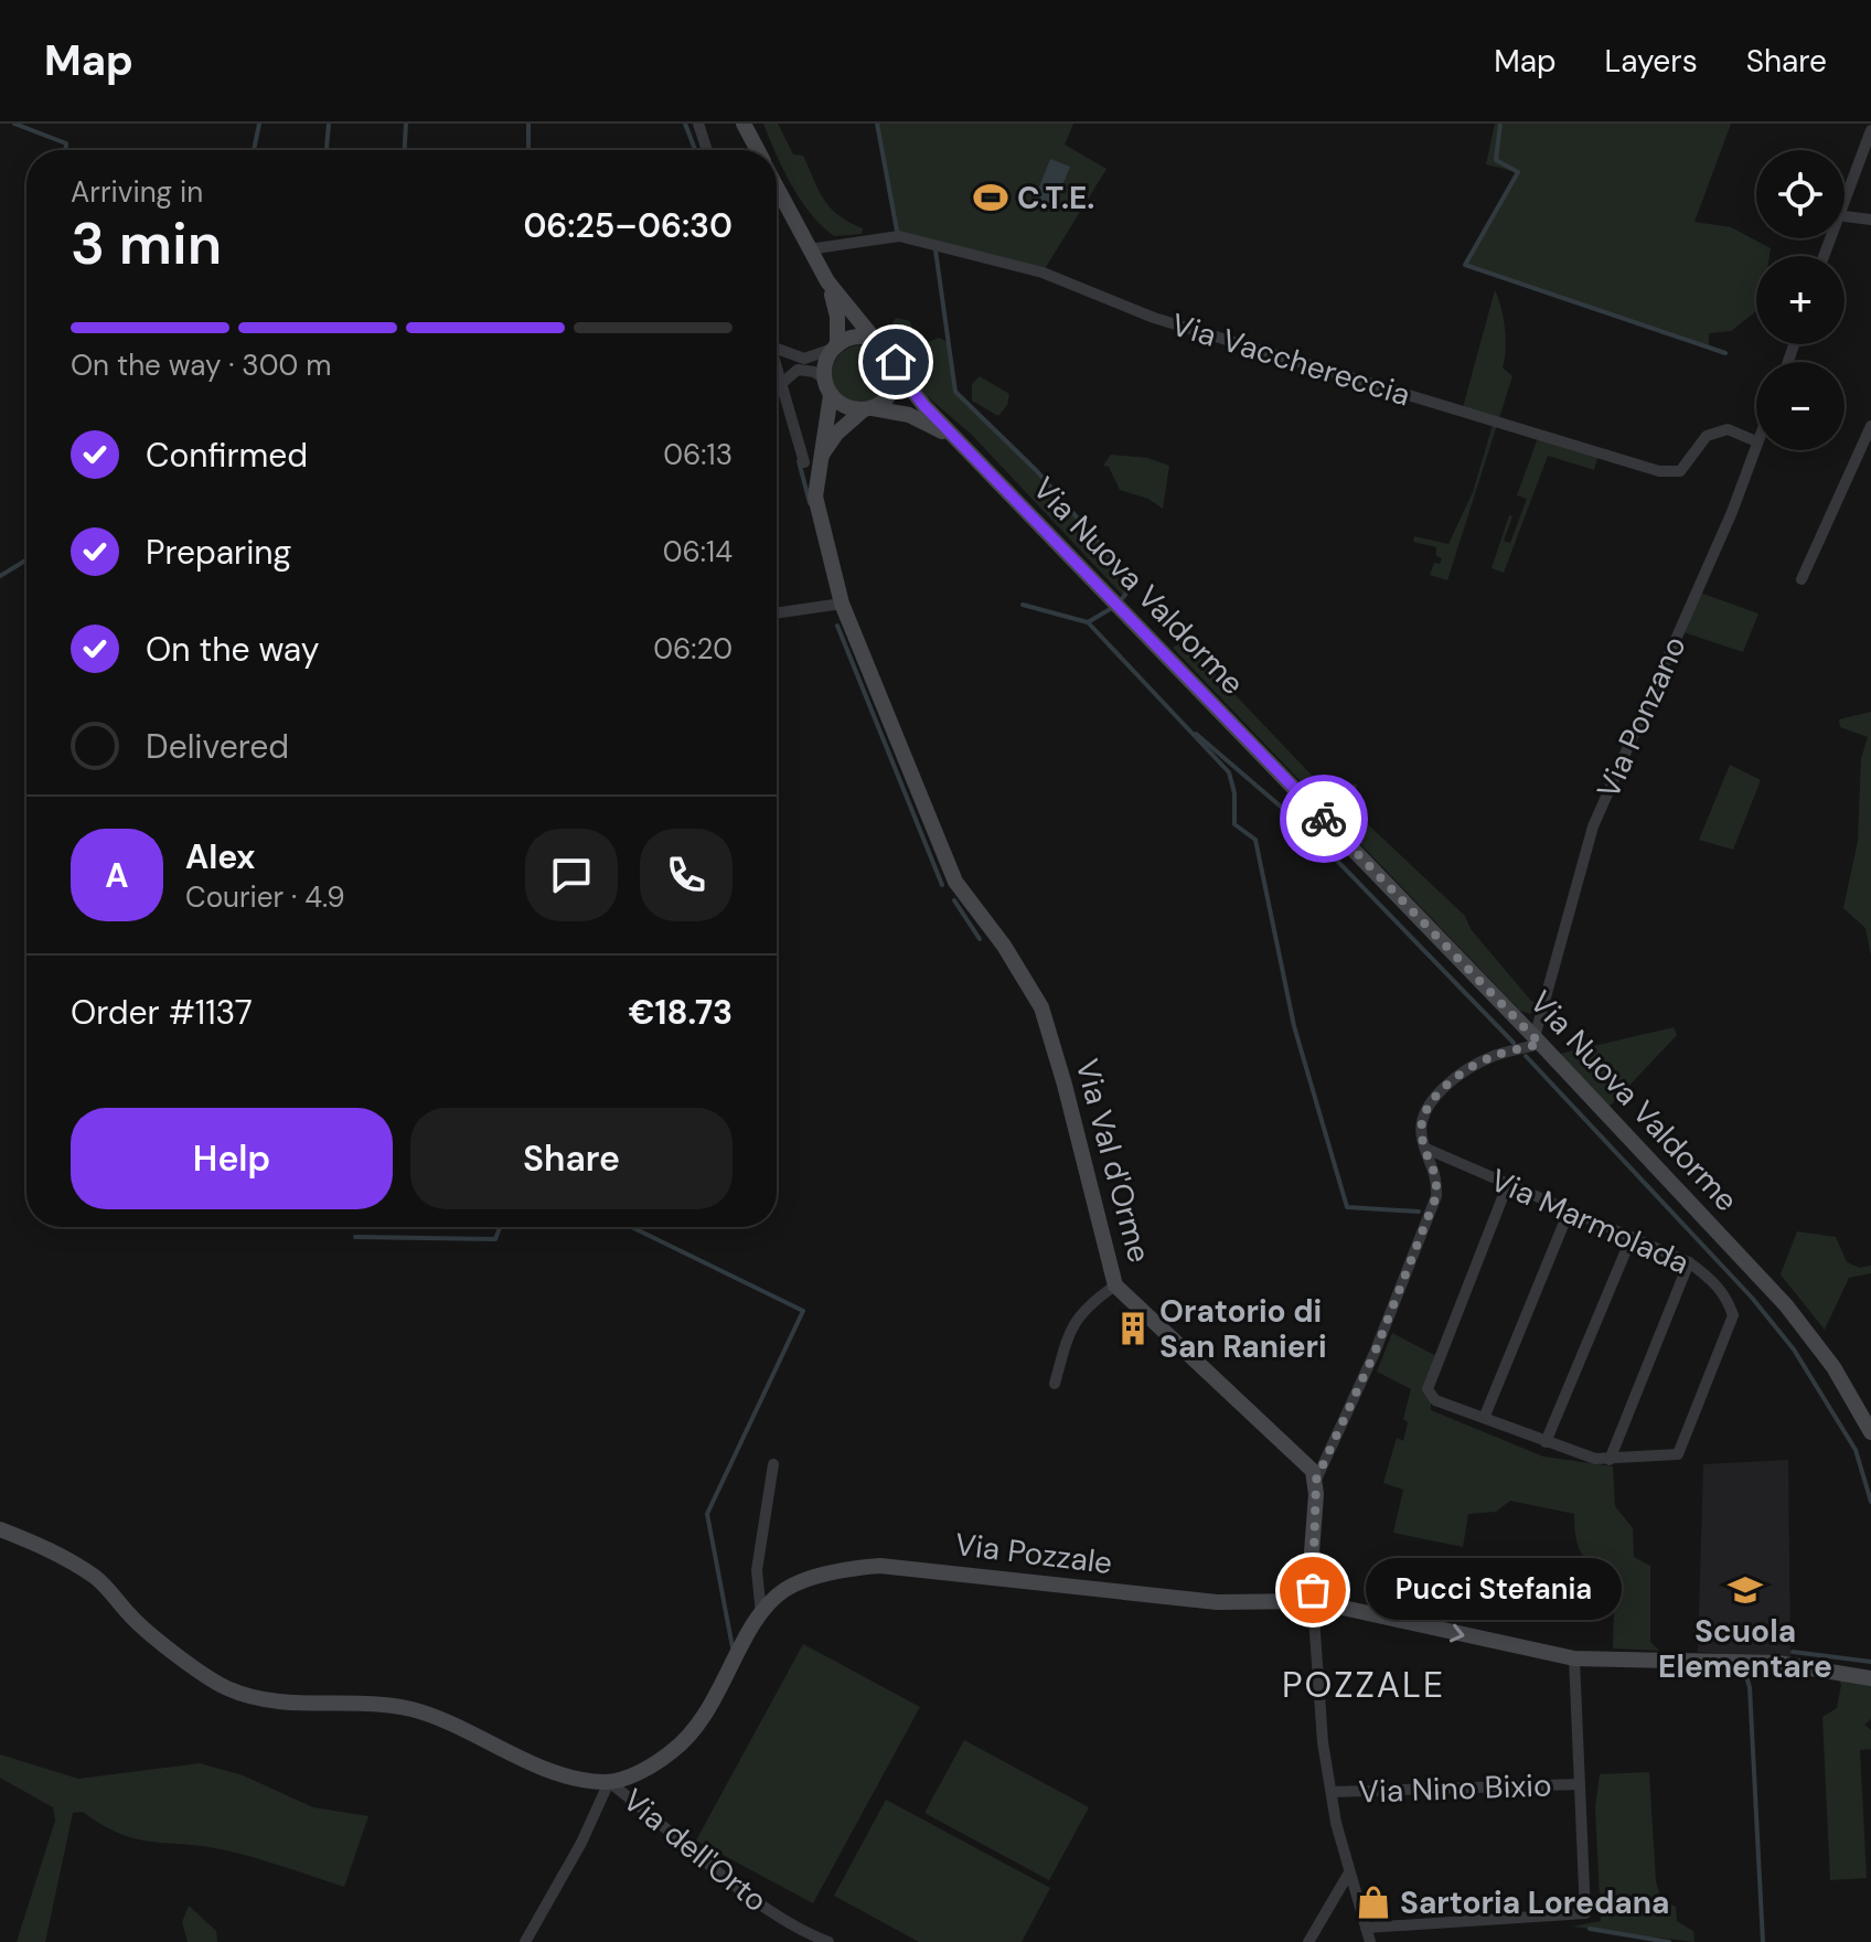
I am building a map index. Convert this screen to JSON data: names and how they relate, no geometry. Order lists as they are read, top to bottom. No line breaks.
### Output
{"streets":{"street":["Via Vacchereccia","Via Nuova Valdorme","Via Ponzano","Via Val d'Orme","Via Marmolada","Via Pozzale","Via Nino Bixio","Via dell'Orto"]},"crossings":[["Via Vacchereccia","Via Nuova Valdorme"],["Via Vacchereccia","Via Ponzano"],["Via Nuova Valdorme","Via Ponzano"],["Via Nuova Valdorme","Via Val d'Orme"],["Via Pozzale","Via dell'Orto"]],"districts":["POZZALE"],"places":{"sports":["C.T.E."],"building":["Oratorio di San Ranieri"],"other":["Pucci Stefania"],"school or university":["Scuola Elementare"],"shop":["Sartoria Loredana"]},"page":{"header":"Map","nav":["Map","Layers","Share"],"map_buttons":["+","−"],"heading":["3 min","Arriving in","06:25–06:30"],"panel":["Alex","Courier · 4.9","Order #1137","€18.73"],"bar":"On the way · 300 m","list":[["Confirmed","06:13"],["Preparing","06:14"],["On the way","06:20"],"Delivered"],"round":"A","buttons":["Help","Share"],"bubble":"Pucci Stefania"}}
